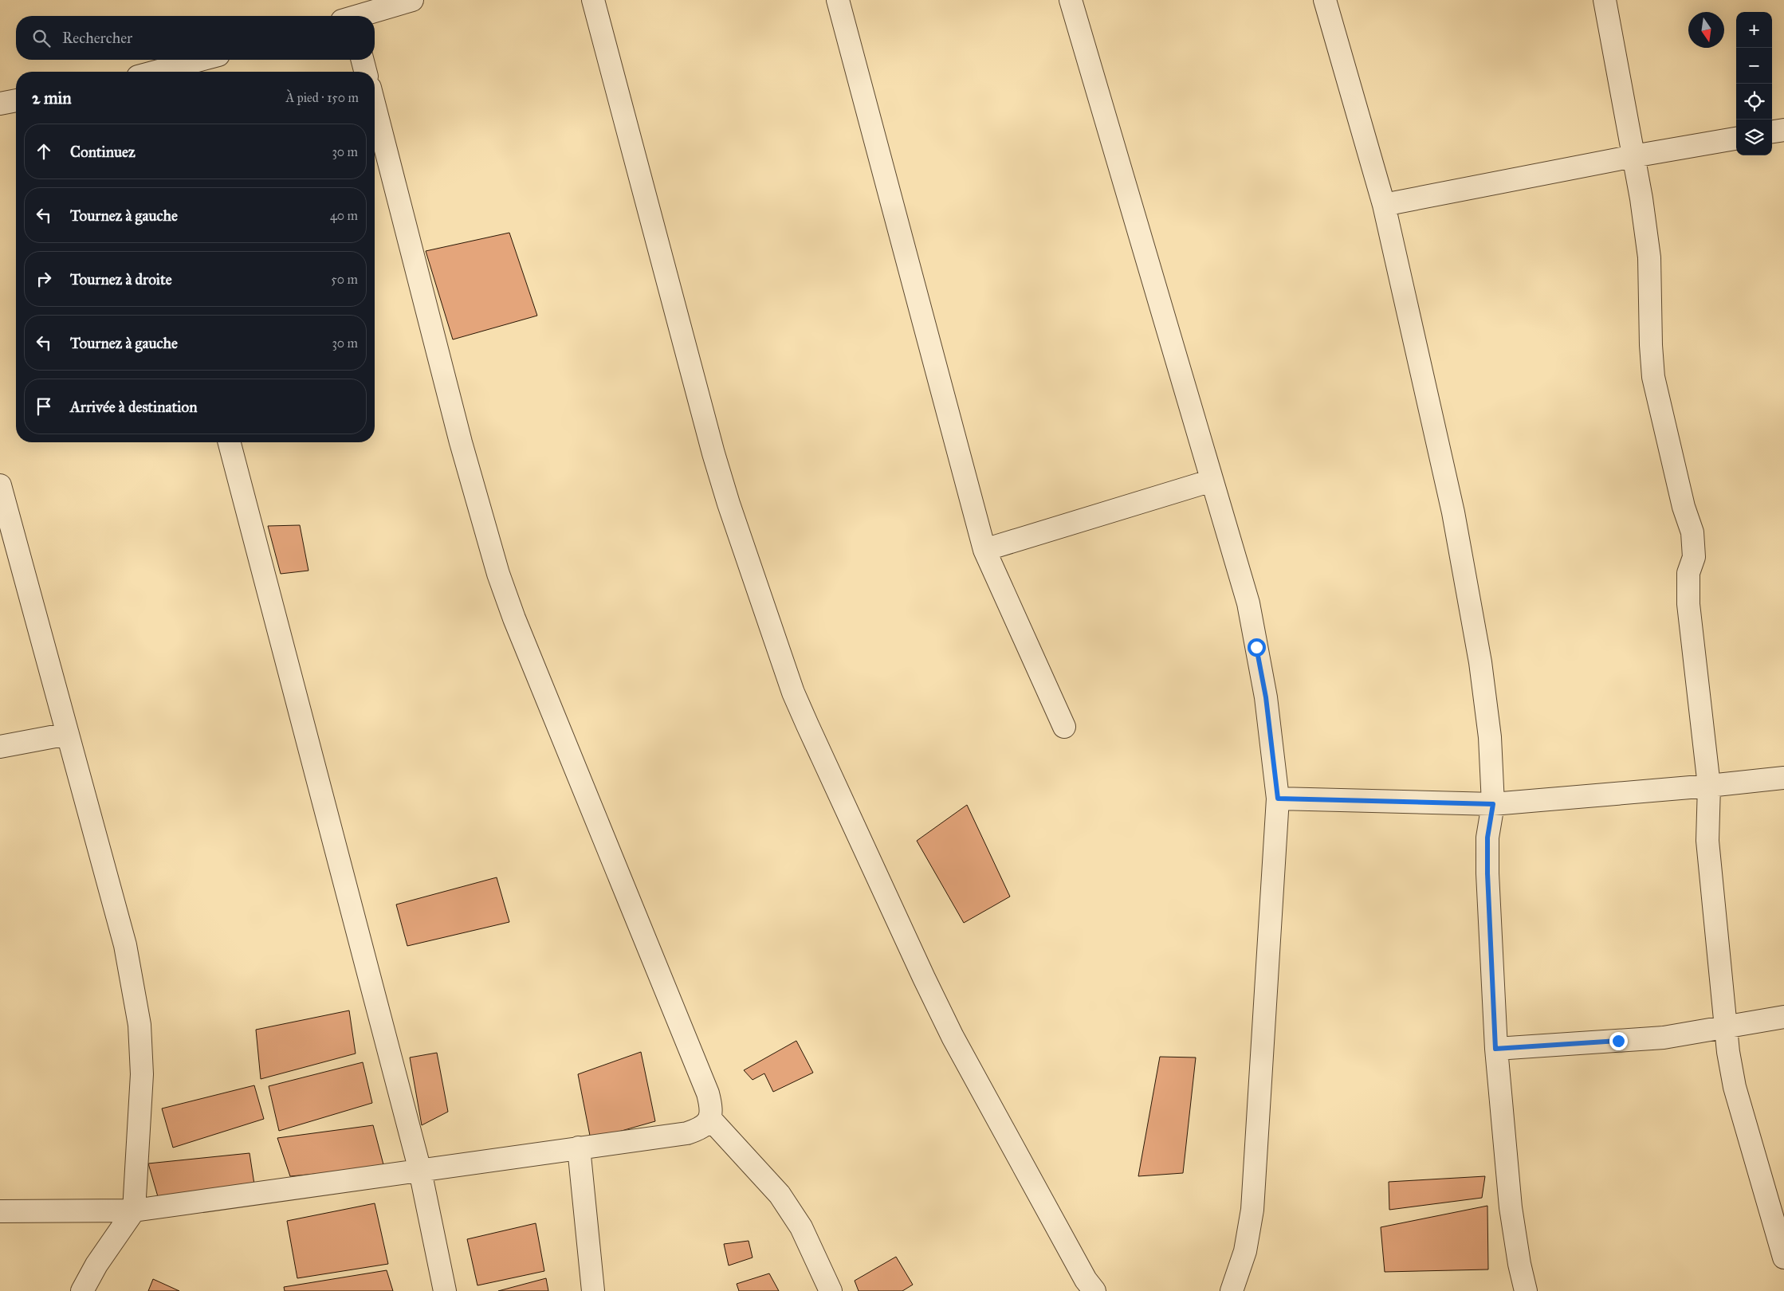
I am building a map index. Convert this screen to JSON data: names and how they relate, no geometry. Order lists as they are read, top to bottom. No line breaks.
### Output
{"north":"bottom","page":{"map_buttons":["+","−"],"search":"Rechercher","heading":["2 min","À pied · 150 m"],"list":[["Continuez","30 m"],["Tournez à gauche","40 m"],["Tournez à droite","50 m"],["Tournez à gauche","30 m"],"Arrivée à destination"]}}
